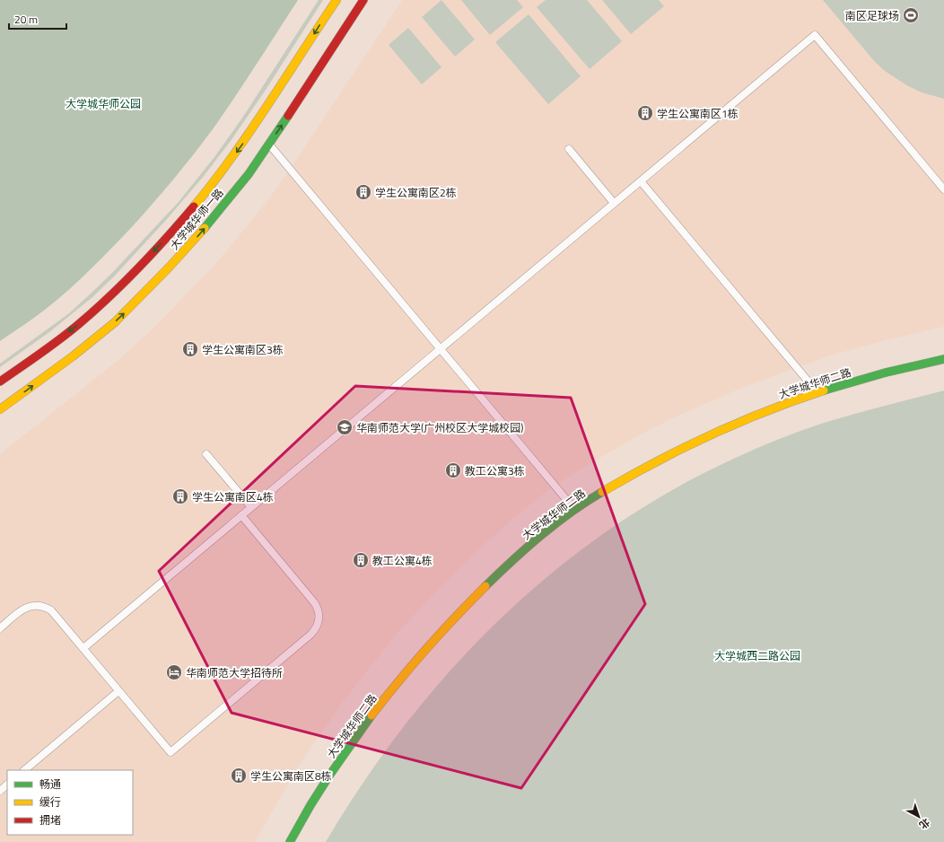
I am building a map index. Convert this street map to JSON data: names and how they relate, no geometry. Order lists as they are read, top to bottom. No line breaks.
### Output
{"streets":{"street":["大学城华师一路","大学城华师二路"]},"parks":["大学城华师公园","大学城西二路公园"],"places":{"sports":["南区足球场"],"building":["学生公寓南区1栋","学生公寓南区2栋","学生公寓南区3栋","教工公寓3栋","学生公寓南区4栋","教工公寓4栋","学生公寓南区8栋"],"school or university":["华南师范大学(广州校区大学城校园)"],"hotel":["华南师范大学招待所"]},"legend":["畅通","缓行","拥堵"],"scale_bar":"20 m","north":"bottom right"}
